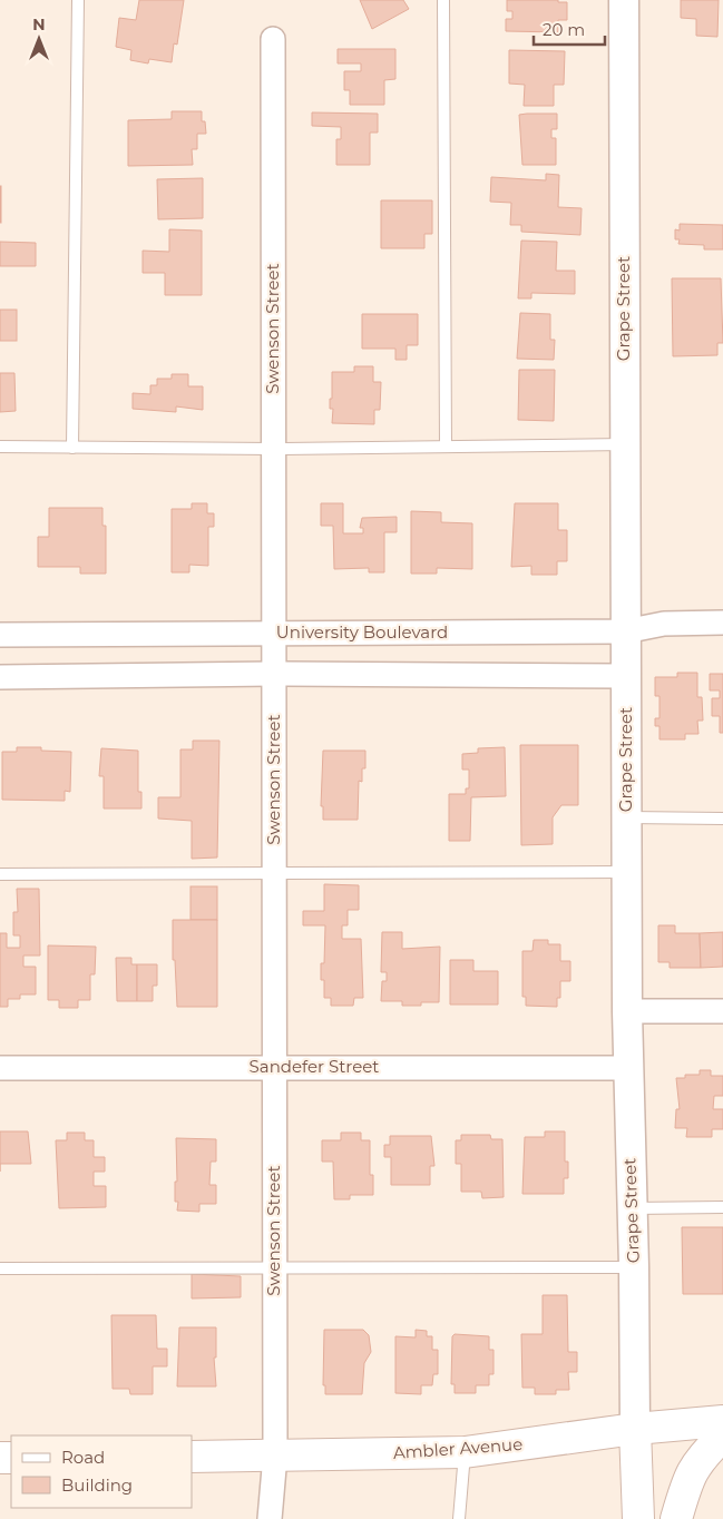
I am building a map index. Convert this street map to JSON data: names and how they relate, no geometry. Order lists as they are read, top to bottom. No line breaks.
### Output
{"streets":{"main road":["Grape Street","Ambler Avenue"],"street":["Swenson Street","University Boulevard","Sandefer Street"]},"crossings":[["Grape Street","University Boulevard"],["Grape Street","Sandefer Street"],["Grape Street","Ambler Avenue"],["Swenson Street","University Boulevard"],["Swenson Street","Sandefer Street"],["Swenson Street","Ambler Avenue"]],"legend":["Road","Building"],"scale_bar":"20 m","north":"top"}
